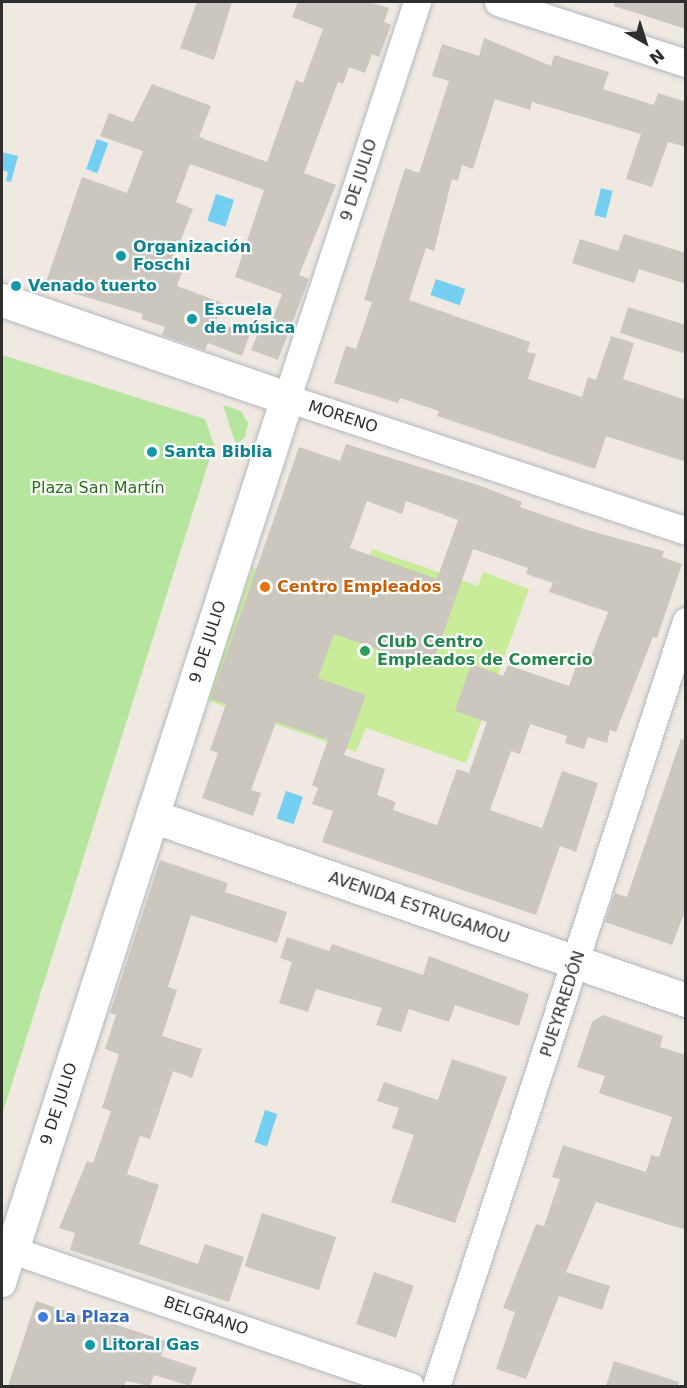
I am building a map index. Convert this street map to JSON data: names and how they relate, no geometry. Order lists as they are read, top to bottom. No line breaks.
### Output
{"streets":{"main road":["9 DE JULIO","MORENO","AVENIDA ESTRUGAMOU"],"street":["PUEYRREDÓN","BELGRANO"]},"crossings":[["9 DE JULIO","MORENO"],["9 DE JULIO","AVENIDA ESTRUGAMOU"],["9 DE JULIO","BELGRANO"],["AVENIDA ESTRUGAMOU","PUEYRREDÓN"]],"parks":["Plaza San Martín"],"places":["Organización Foschi","Venado tuerto","Escuela de música","Santa Biblia","Centro Empleados","Club Centro Empleados de Comercio","La Plaza","Litoral Gas"],"north":"bottom right"}
